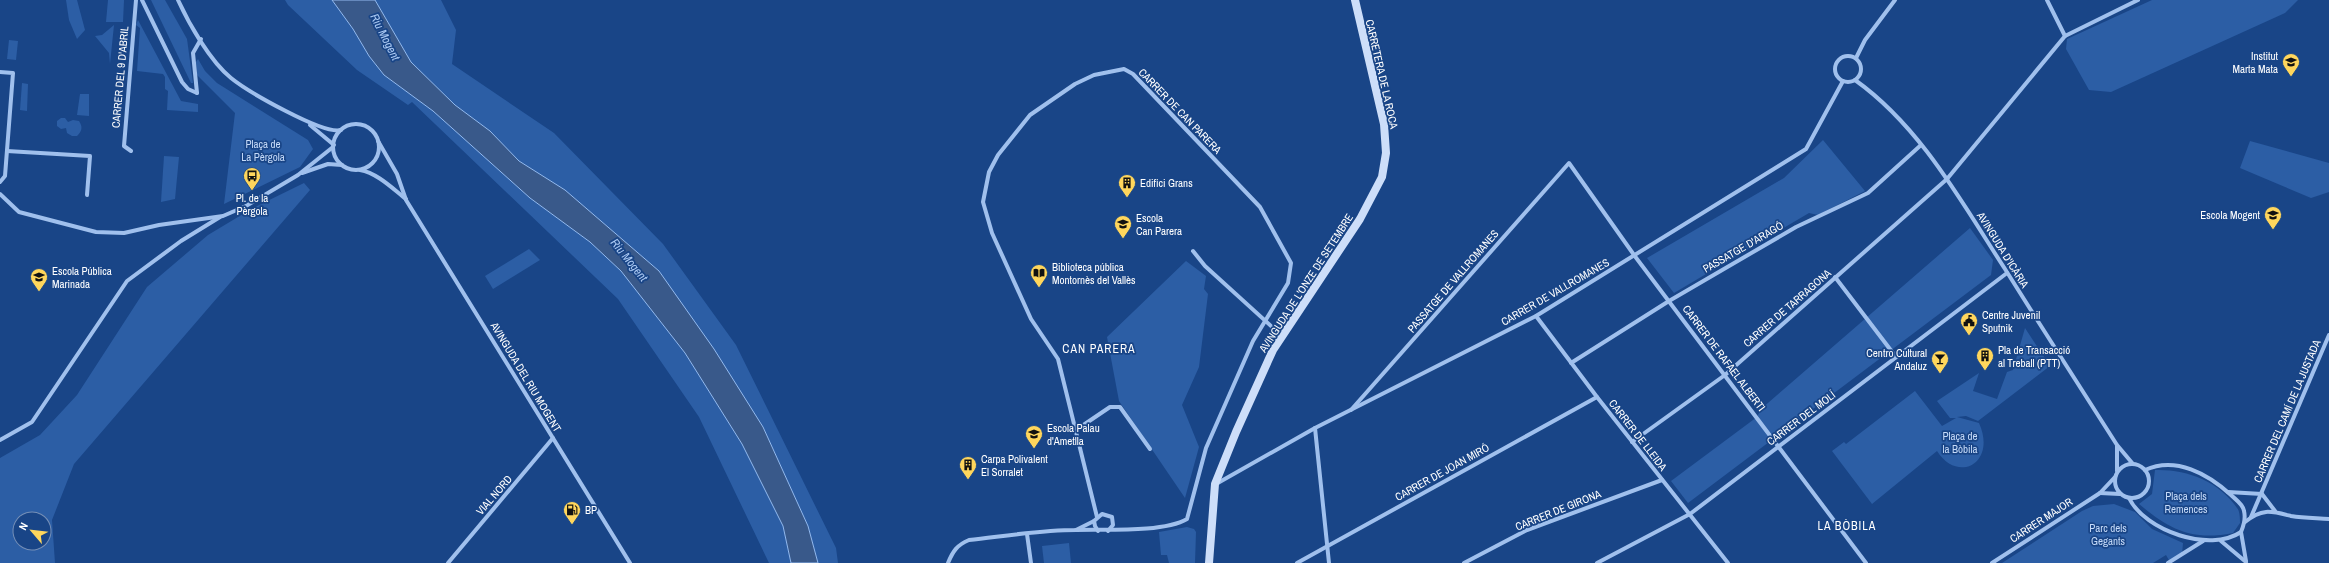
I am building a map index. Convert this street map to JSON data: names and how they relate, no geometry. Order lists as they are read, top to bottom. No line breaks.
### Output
{"streets":{"street":["CARRETERA DE LA ROCA","CARRER DEL 9 D'ABRIL","CARRER DE CAN PARERA","PASSATGE D'ARAGÓ","AVINGUDA D'ICÀRIA","PASSATGE DE VALLROMANES","AVINGUDA DE L'ONZE DE SETEMBRE","CARRER DE VALLROMANES","CARRER DE TARRAGONA","CARRER DE RAFAEL ALBERTI","AVINGUDA DEL RIU MOGENT","CARRER DEL CAMÍ DE LA JUSTADA","CARRER DEL MOLÍ","CARRER DE LLEIDA","CARRER DE JOAN MIRÓ","VIAL NORD","CARRER DE GIRONA","CARRER MAJOR"]},"crossings":[["CARRETERA DE LA ROCA","AVINGUDA DE L'ONZE DE SETEMBRE"],["PASSATGE D'ARAGÓ","AVINGUDA D'ICÀRIA"],["PASSATGE D'ARAGÓ","CARRER DE RAFAEL ALBERTI"],["PASSATGE D'ARAGÓ","CARRER DE LLEIDA"],["AVINGUDA D'ICÀRIA","CARRER DE VALLROMANES"],["AVINGUDA D'ICÀRIA","CARRER DE TARRAGONA"],["AVINGUDA D'ICÀRIA","CARRER DEL MOLÍ"],["AVINGUDA D'ICÀRIA","CARRER MAJOR"],["PASSATGE DE VALLROMANES","CARRER DE VALLROMANES"],["PASSATGE DE VALLROMANES","CARRER DE RAFAEL ALBERTI"],["AVINGUDA DE L'ONZE DE SETEMBRE","CARRER DE VALLROMANES"],["CARRER DE VALLROMANES","CARRER DE RAFAEL ALBERTI"],["CARRER DE VALLROMANES","CARRER DE LLEIDA"],["CARRER DE TARRAGONA","CARRER DE RAFAEL ALBERTI"],["CARRER DE TARRAGONA","CARRER DE LLEIDA"],["CARRER DE RAFAEL ALBERTI","CARRER DEL MOLÍ"],["AVINGUDA DEL RIU MOGENT","VIAL NORD"],["CARRER DEL MOLÍ","CARRER DE LLEIDA"],["CARRER DE LLEIDA","CARRER DE JOAN MIRÓ"],["CARRER DE LLEIDA","CARRER DE GIRONA"]],"districts":["CAN PARERA","LA BÒBILA"],"water":["Riu Mogent"],"parks":["Plaça de La Pèrgola","Plaça de la Bòbila","Plaça dels Remences","Parc dels Gegants"],"places":{"school or university":["Institut Marta Mata","Escola Mogent","Escola Can Parera","Escola Pública Marinada","Escola Palau d'Ametlla"],"bus stop":["Pl. de la Pèrgola"],"building":["Edifici Grans","Pla de Transacció al Treball (PTT)","Carpa Polivalent El Sorralet"],"library":["Biblioteca pública Montornès del Vallès"],"public building":["Centre Juvenil Sputnik"],"bar":["Centro Cultural Andaluz"],"fuel station":["BP"]},"north":"top left"}
